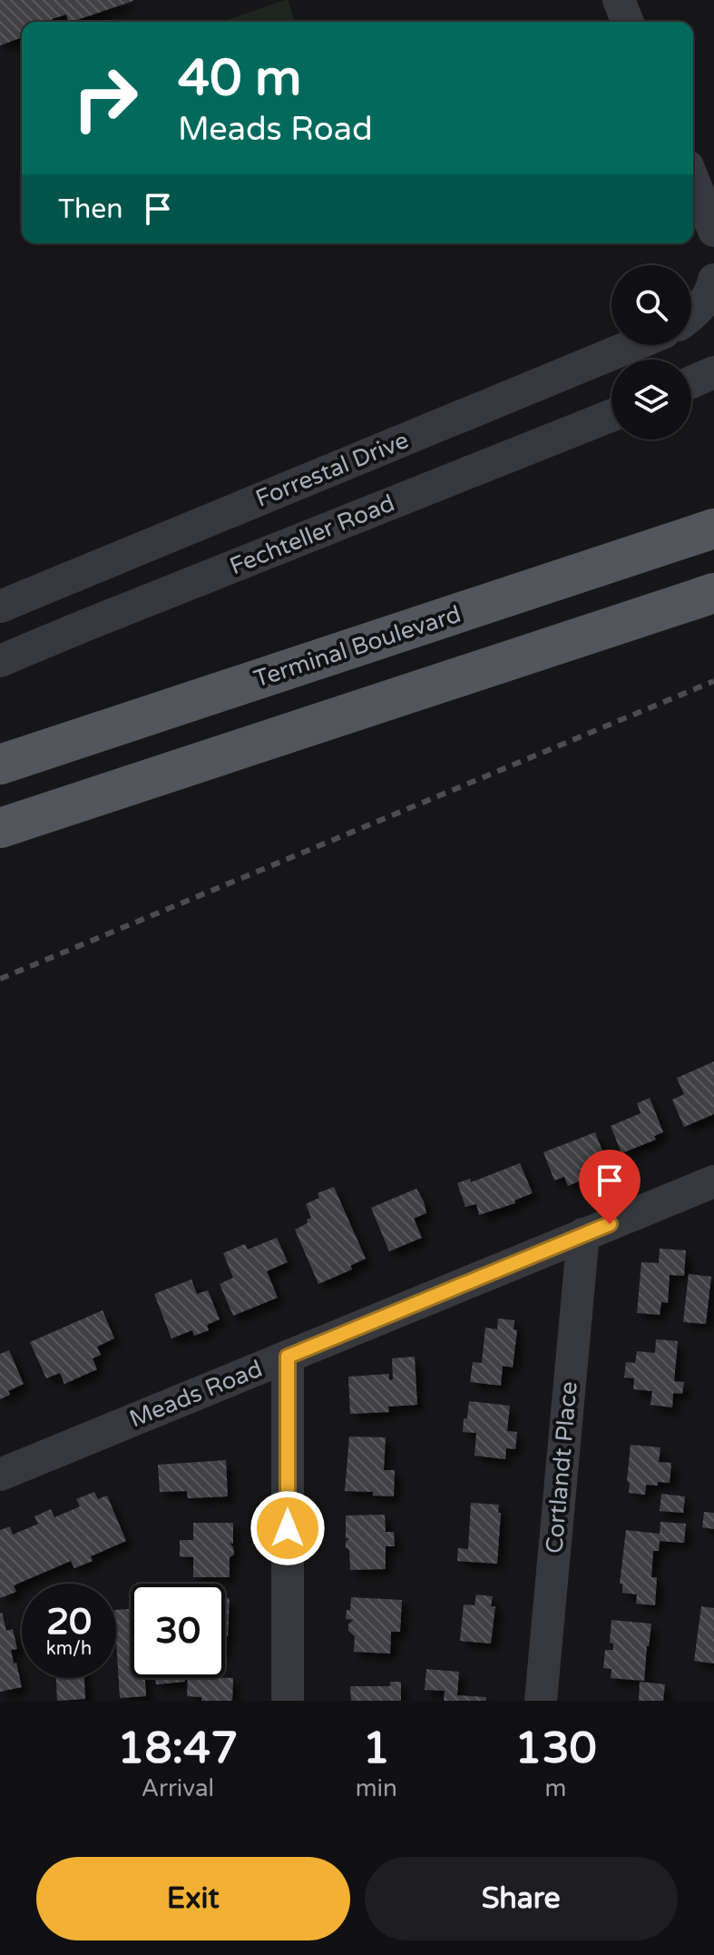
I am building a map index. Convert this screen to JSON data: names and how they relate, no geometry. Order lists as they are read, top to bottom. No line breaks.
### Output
{"streets":{"main road":["Terminal Boulevard"],"street":["Forrestal Drive","Fechteller Road","Meads Road","Cortlandt Place"]},"crossings":[["Meads Road","Cortlandt Place"]],"page":{"turn":["40 m","Meads Road"],"then":"Then","speed":"20 km/h","limit":"30","eta":["18:47","Arrival","1","min","130","m"],"buttons":["Exit","Share"]}}
